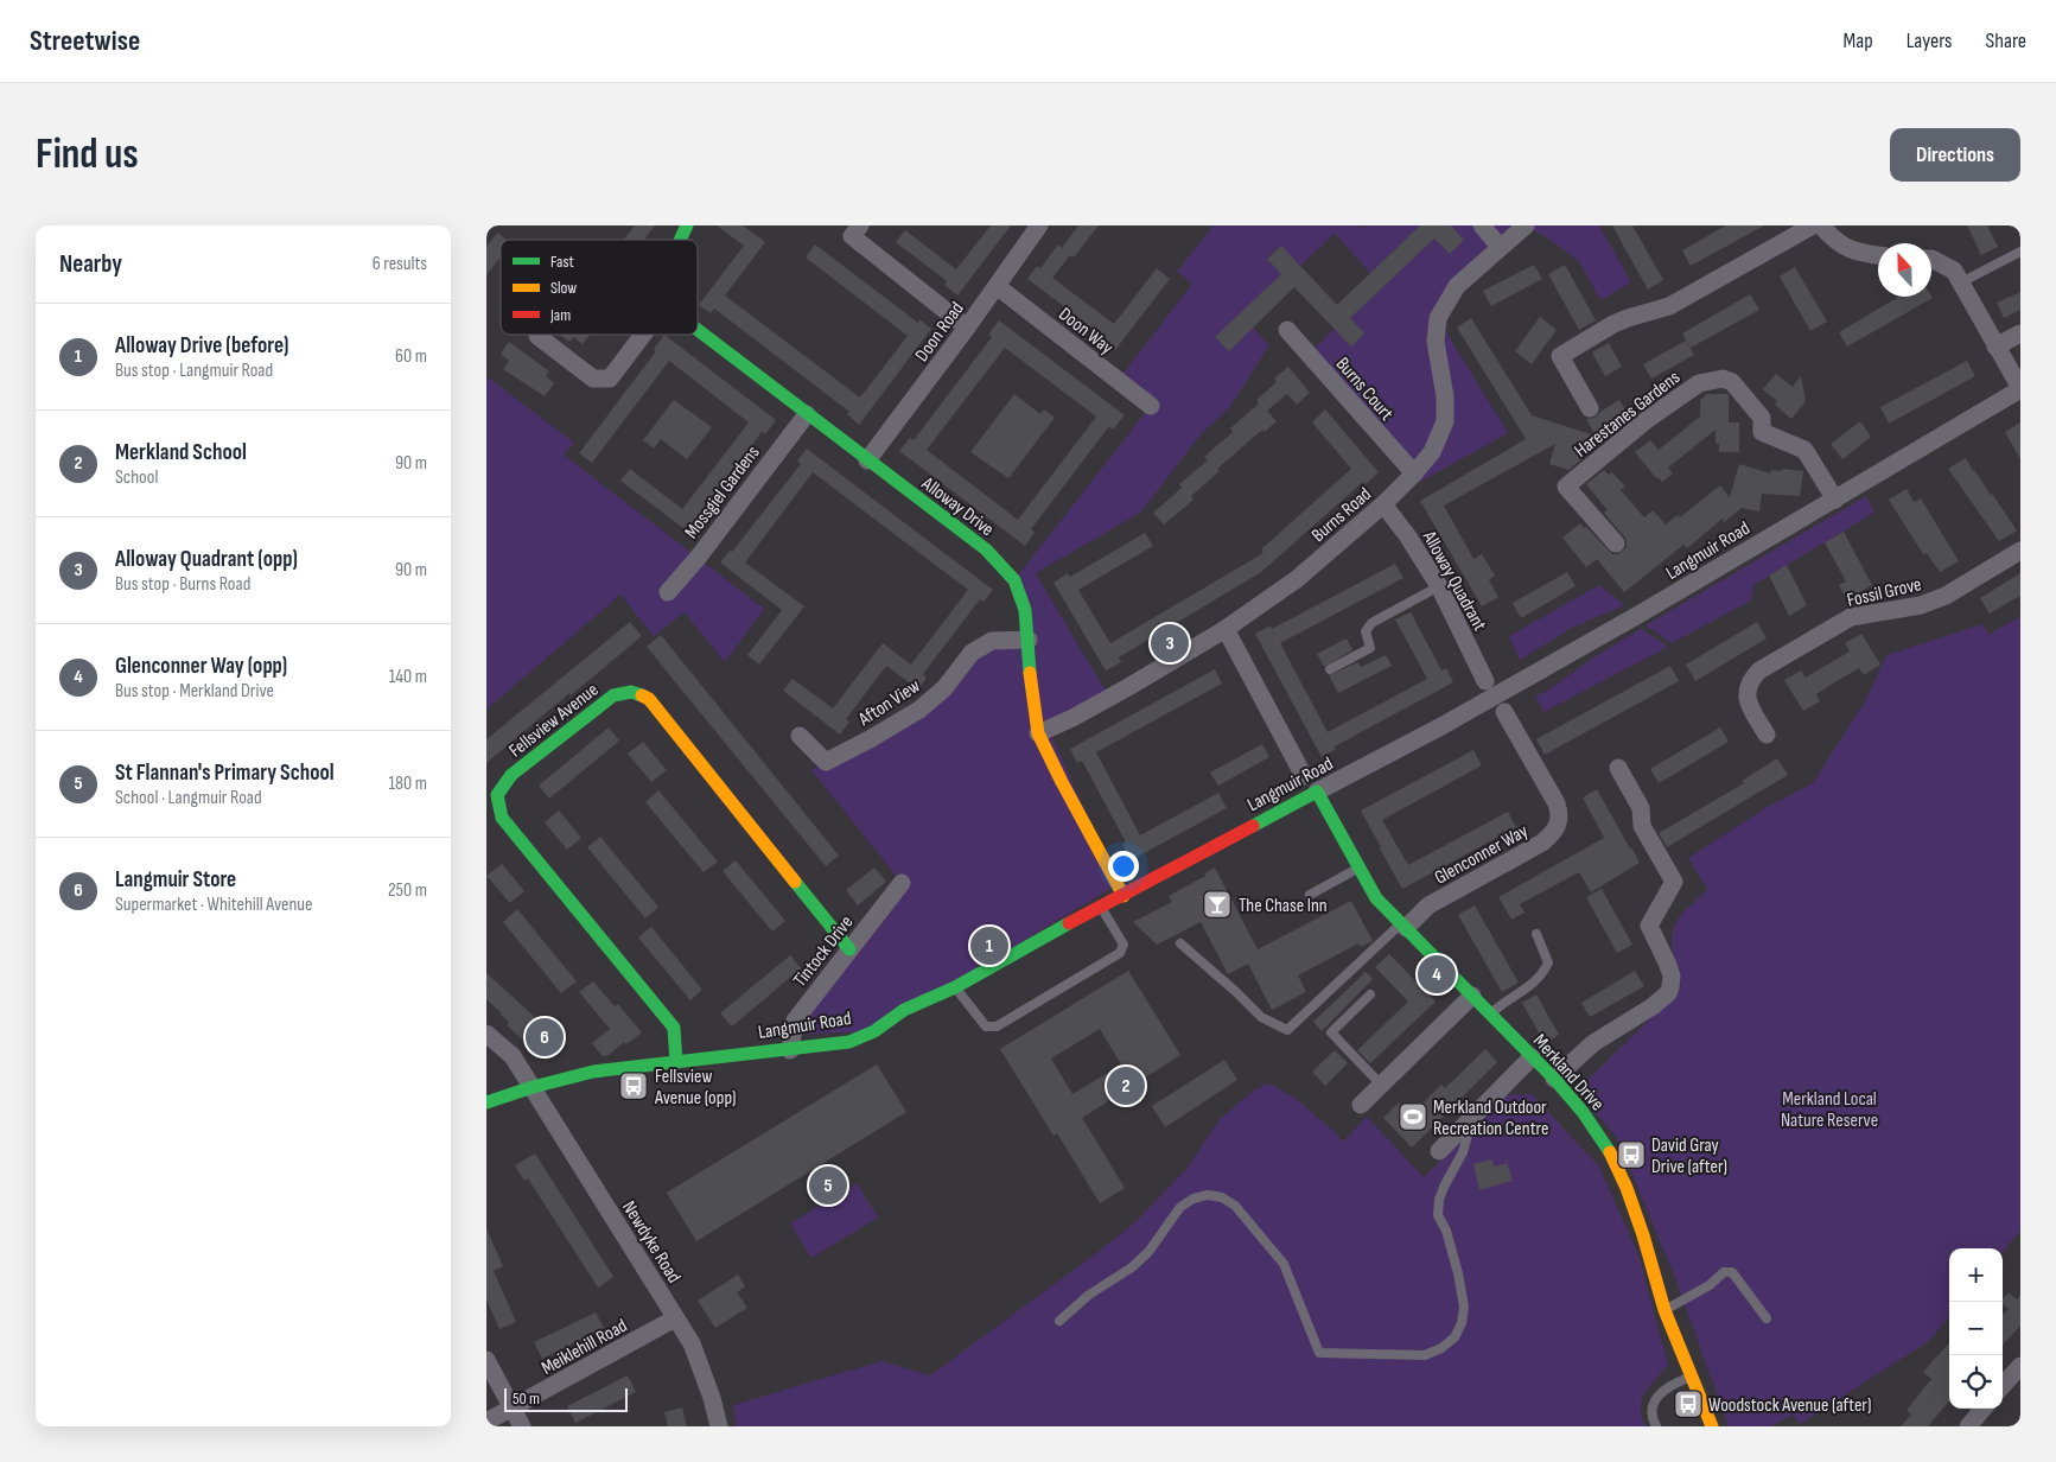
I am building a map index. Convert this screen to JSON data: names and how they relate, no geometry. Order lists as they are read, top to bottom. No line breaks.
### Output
{"streets":{"street":["Doon Way","Doon Road","Burns Court","Harestanes Gardens","Mossgiel Gardens","Alloway Drive","Burns Road","Langmuir Road","Alloway Quadrant","Fossil Grove","Afton View","Fellsview Avenue","Glenconner Way","Tintock Drive","Merkland Drive","Newdyke Road","Meiklehill Road"]},"crossings":[["Doon Way","Doon Road"],["Doon Road","Alloway Drive"],["Burns Court","Burns Road"],["Harestanes Gardens","Langmuir Road"],["Mossgiel Gardens","Alloway Drive"],["Alloway Drive","Burns Road"],["Alloway Drive","Langmuir Road"],["Alloway Drive","Afton View"],["Burns Road","Alloway Quadrant"],["Langmuir Road","Fellsview Avenue"],["Langmuir Road","Tintock Drive"],["Langmuir Road","Merkland Drive"],["Langmuir Road","Newdyke Road"],["Fellsview Avenue","Tintock Drive"],["Glenconner Way","Merkland Drive"],["Newdyke Road","Meiklehill Road"]],"parks":["Merkland Local Nature Reserve"],"places":{"bar":["The Chase Inn"],"bus stop":["Fellsview Avenue (opp)","David Gray Drive (after)","Woodstock Avenue (after)"],"sports":["Merkland Outdoor Recreation Centre"]},"legend":["Fast","Slow","Jam"],"scale_bar":"50 m","north":"top","page":{"header":"Streetwise","nav":["Map","Layers","Share"],"buttons":"Directions","title":"Find us","heading":["Nearby","6 results"],"list":[{"mark":"1","name":"Alloway Drive (before)","note":"Bus stop · Langmuir Road","value":"60 m"},{"mark":"2","name":"Merkland School","note":"School","value":"90 m"},{"mark":"3","name":"Alloway Quadrant (opp)","note":"Bus stop · Burns Road","value":"90 m"},{"mark":"4","name":"Glenconner Way (opp)","note":"Bus stop · Merkland Drive","value":"140 m"},{"mark":"5","name":"St Flannan's Primary School","note":"School · Langmuir Road","value":"180 m"},{"mark":"6","name":"Langmuir Store","note":"Supermarket · Whitehill Avenue","value":"250 m"}],"pins":["3","1","4","6","2","5"],"map_buttons":["+","−"],"scale":"50 m"}}
